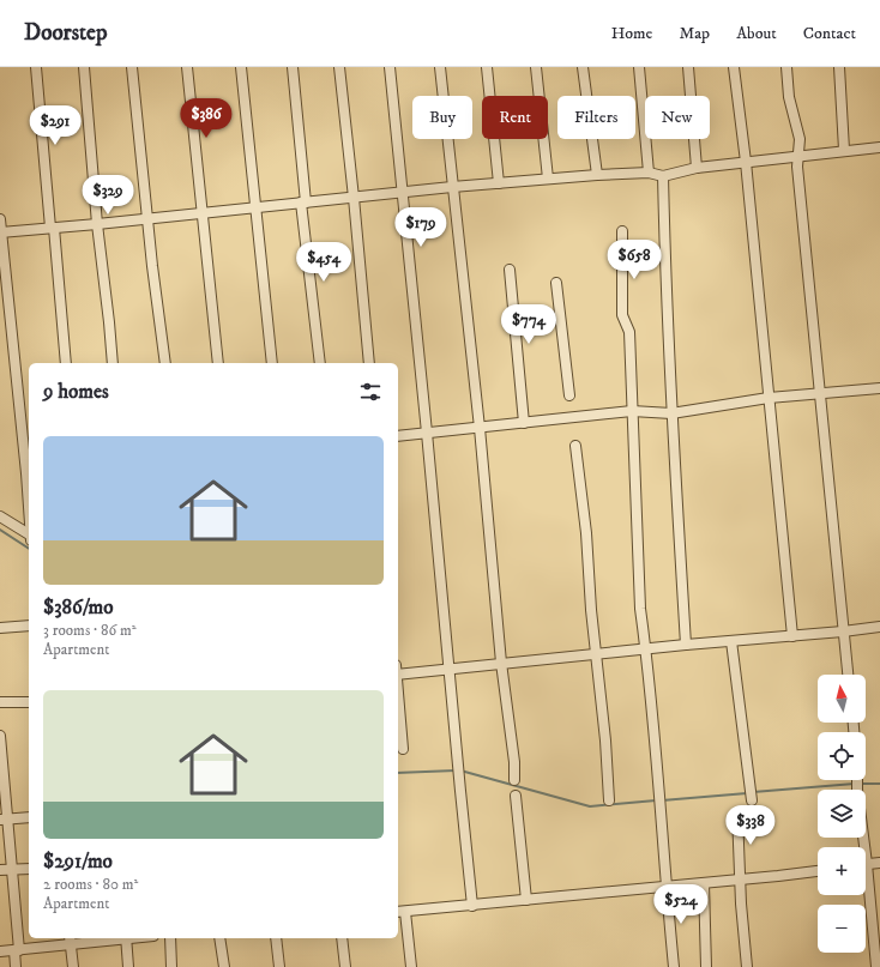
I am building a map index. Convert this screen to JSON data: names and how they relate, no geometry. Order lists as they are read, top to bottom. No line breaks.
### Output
{"north":"top","page":{"header":"Doorstep","nav":["Home","Map","About","Contact"],"chip":["Buy","Rent","Filters","New"],"price":["$386","$291","$329","$179","$658","$454","$774","$338","$524"],"heading":"9 homes","list":[{"name":"$386/mo","note":"3 rooms · 86 m² · Apartment"},{"name":"$291/mo","note":"2 rooms · 80 m² · Apartment"}],"map_buttons":["+","−"]}}
